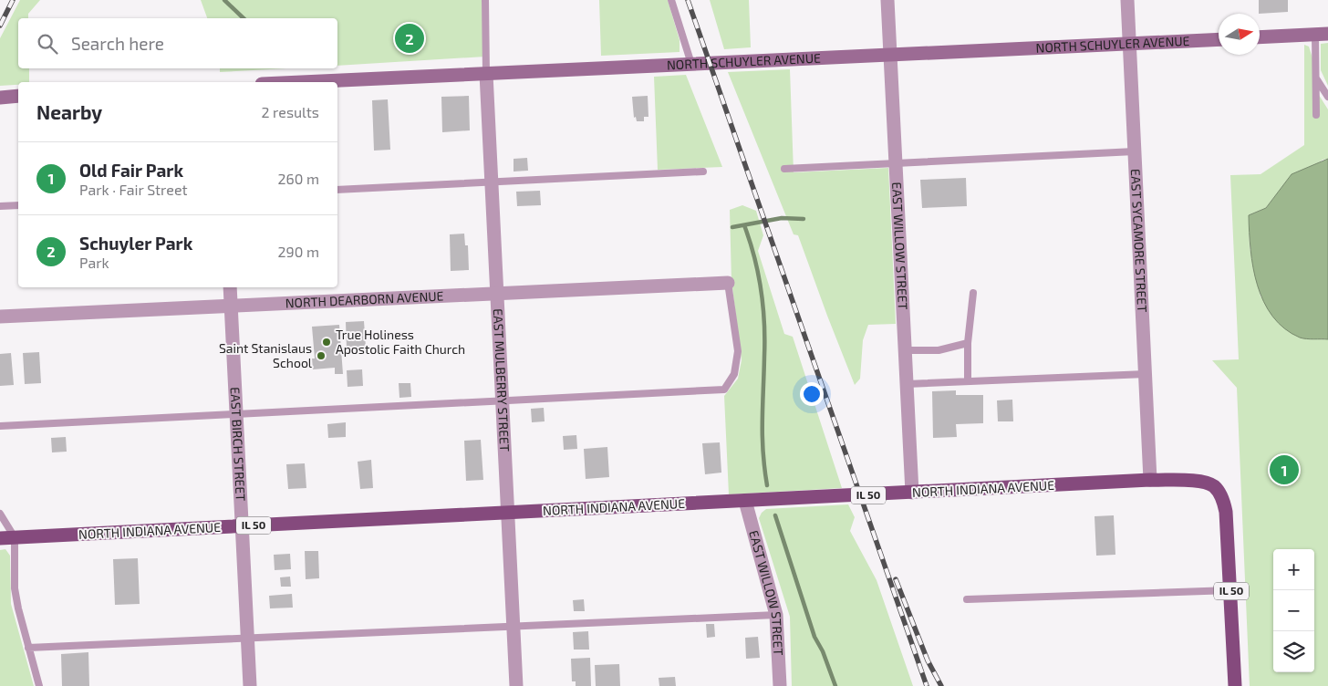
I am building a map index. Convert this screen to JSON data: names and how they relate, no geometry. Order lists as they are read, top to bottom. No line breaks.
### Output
{"streets":{"main road":["NORTH INDIANA AVENUE","IL 50"],"street":["NORTH SCHUYLER AVENUE","EAST SYCAMORE STREET","EAST WILLOW STREET","NORTH DEARBORN AVENUE","EAST MULBERRY STREET","EAST BIRCH STREET"]},"crossings":[["NORTH SCHUYLER AVENUE","EAST SYCAMORE STREET"],["NORTH SCHUYLER AVENUE","EAST WILLOW STREET"],["NORTH SCHUYLER AVENUE","EAST MULBERRY STREET"],["EAST SYCAMORE STREET","NORTH INDIANA AVENUE"],["EAST WILLOW STREET","NORTH INDIANA AVENUE"],["NORTH DEARBORN AVENUE","EAST MULBERRY STREET"],["NORTH DEARBORN AVENUE","EAST BIRCH STREET"],["EAST MULBERRY STREET","NORTH INDIANA AVENUE"],["EAST BIRCH STREET","NORTH INDIANA AVENUE"],["NORTH INDIANA AVENUE","IL 50"]],"places":["True Holiness Apostolic Faith Church","Saint Stanislaus School"],"north":"right","page":{"search":"Search here","pins":["2","1"],"heading":["Nearby","2 results"],"list":[{"mark":"1","name":"Old Fair Park","note":"Park · Fair Street","value":"260 m"},{"mark":"2","name":"Schuyler Park","note":"Park","value":"290 m"}],"map_buttons":["+","−"]}}
